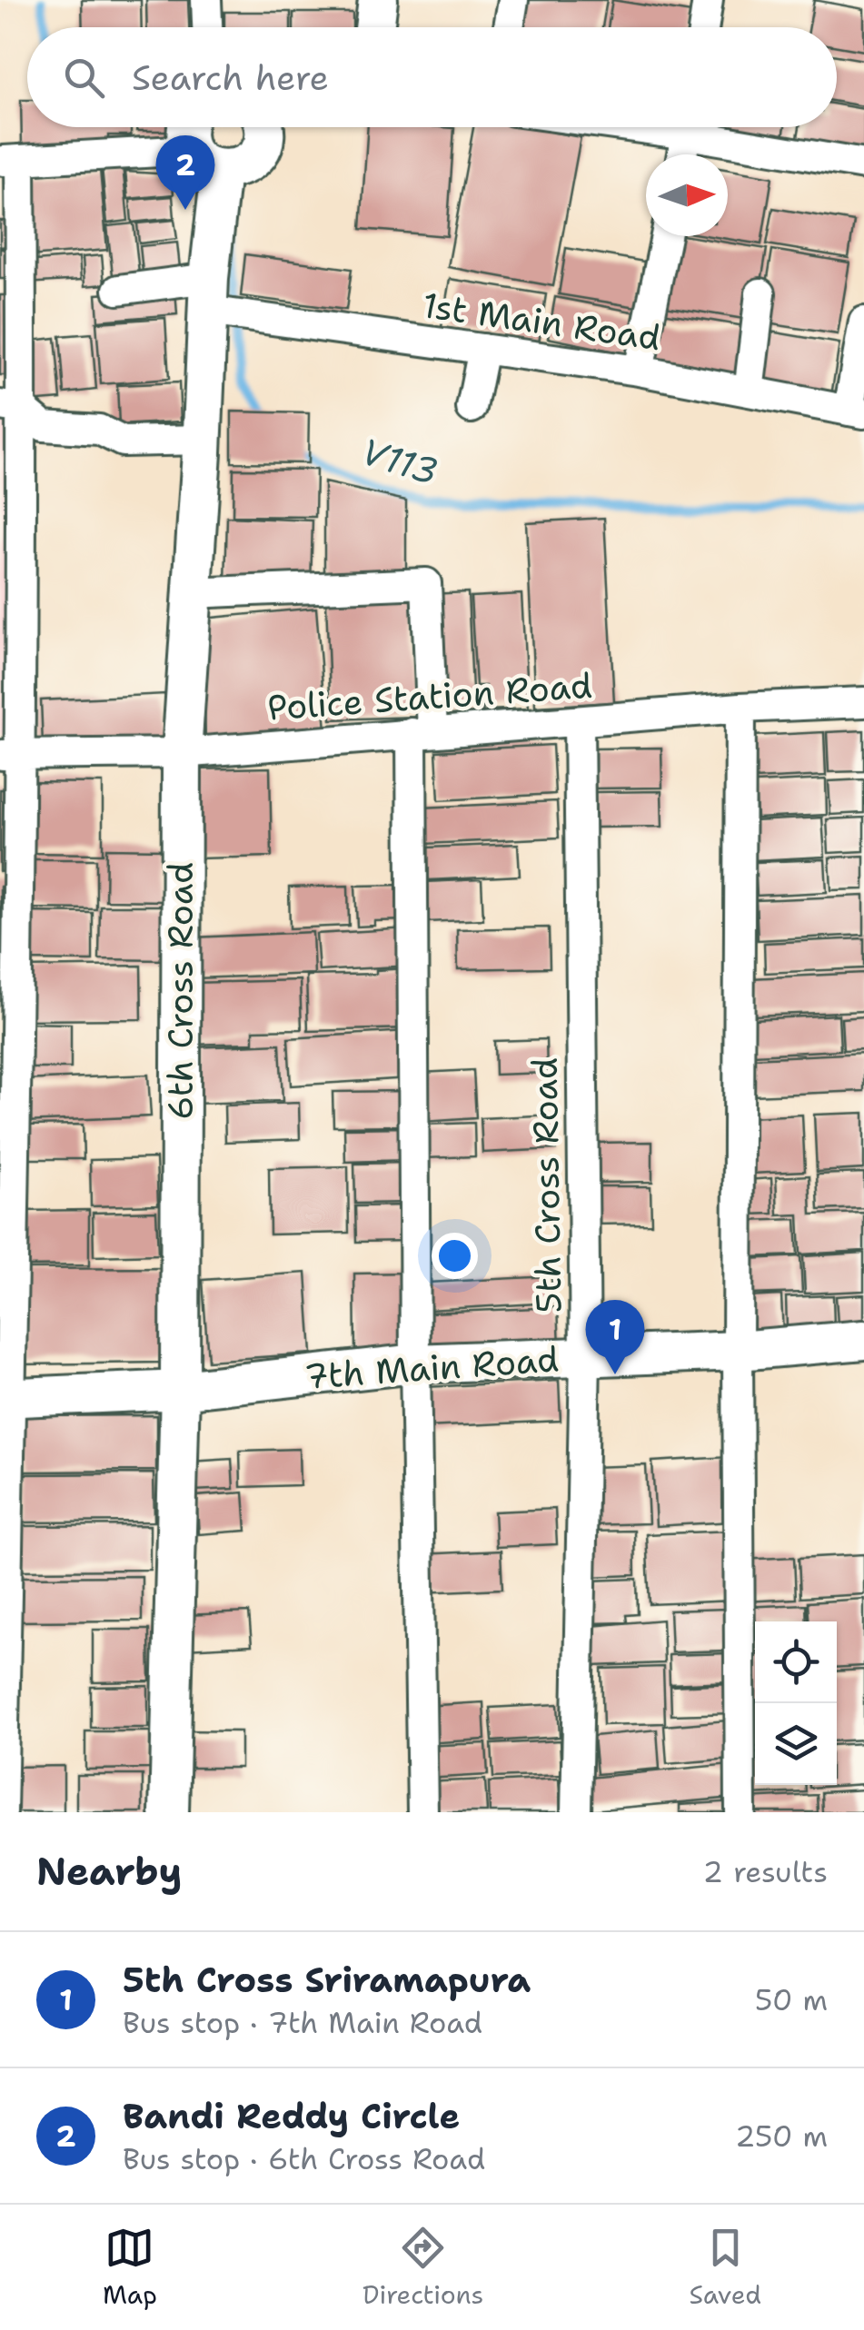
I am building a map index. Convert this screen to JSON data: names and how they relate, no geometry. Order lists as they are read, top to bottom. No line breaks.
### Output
{"streets":{"street":["1st Main Road","Police Station Road","6th Cross Road","5th Cross Road","7th Main Road"]},"crossings":[["1st Main Road","6th Cross Road"],["Police Station Road","6th Cross Road"],["Police Station Road","5th Cross Road"],["6th Cross Road","7th Main Road"],["5th Cross Road","7th Main Road"]],"water":["V113"],"north":"right","page":{"search":"Search here","pins":["2","1"],"heading":["Nearby","2 results"],"list":[{"mark":"1","name":"5th Cross Sriramapura","note":"Bus stop · 7th Main Road","value":"50 m"},{"mark":"2","name":"Bandi Reddy Circle","note":"Bus stop · 6th Cross Road","value":"250 m"}],"nav":["Map","Directions","Saved"]}}
